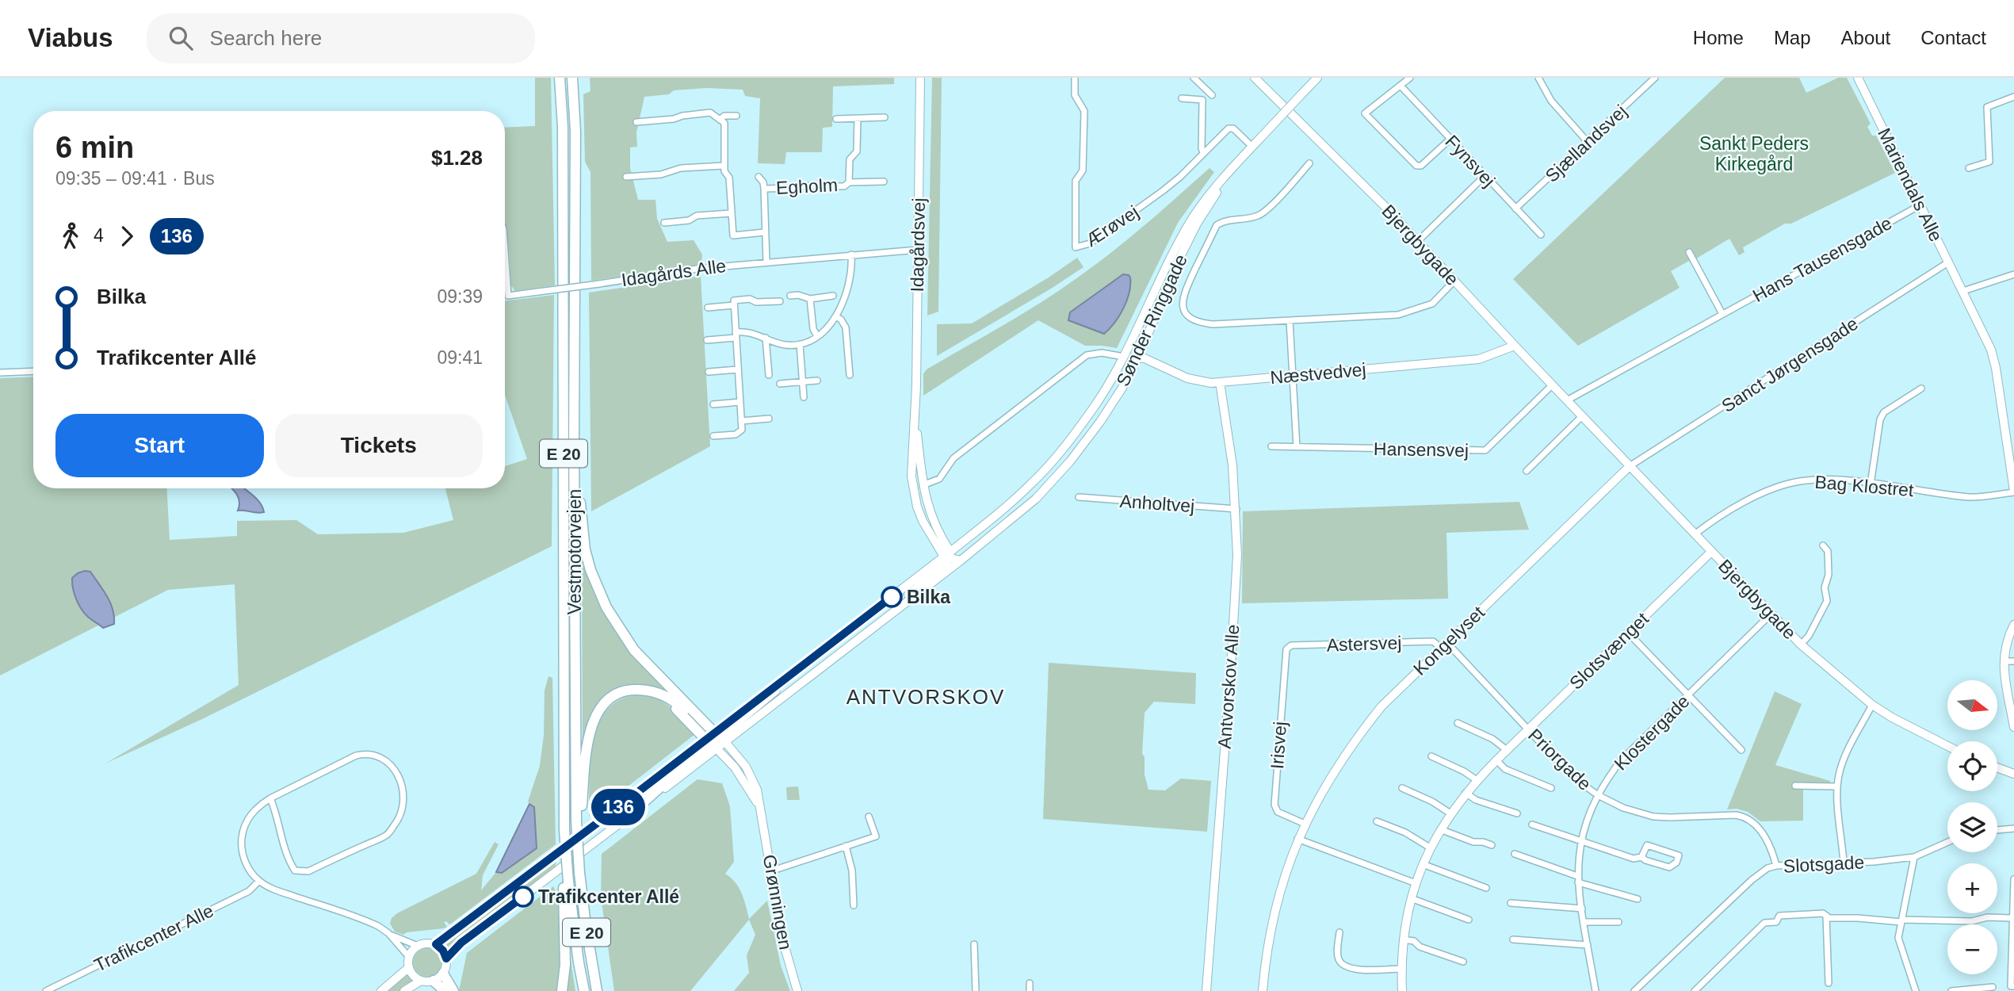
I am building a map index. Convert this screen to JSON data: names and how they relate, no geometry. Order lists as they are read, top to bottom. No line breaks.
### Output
{"streets":{"highway":["E 20","Vestmotorvejen"],"street":["Sjællandsvej","Fynsvej","Mariendals Alle","Egholm","Ærøvej","Idagårdsvej","Bjergbygade","Hans Tausensgade","Idagårds Alle","Sønder Ringgade","Sanct Jørgensgade","Næstvedvej","Hansensvej","Bag Klostret","Anholtvej","Kongelyset","Astersvej","Slotsvænget","Antvorskov Alle","Klostergade","Irisvej","Priorgade","Slotsgade","Grønningen","Trafikcenter Alle"]},"crossings":[["Sjællandsvej","Fynsvej"],["Mariendals Alle","Hans Tausensgade"],["Mariendals Alle","Sanct Jørgensgade"],["Mariendals Alle","Bag Klostret"],["Egholm","Idagårds Alle"],["Ærøvej","Sønder Ringgade"],["Idagårdsvej","Idagårds Alle"],["Idagårdsvej","Sønder Ringgade"],["Bjergbygade","Hans Tausensgade"],["Bjergbygade","Sanct Jørgensgade"],["Bjergbygade","Næstvedvej"],["Bjergbygade","Hansensvej"],["Bjergbygade","Bag Klostret"],["Bjergbygade","Kongelyset"],["Bjergbygade","Slotsvænget"],["Bjergbygade","Klostergade"],["Sønder Ringgade","Næstvedvej"],["Sønder Ringgade","Grønningen"],["Sanct Jørgensgade","Kongelyset"],["Næstvedvej","Antvorskov Alle"],["Anholtvej","Antvorskov Alle"],["Kongelyset","Astersvej"],["Kongelyset","Irisvej"],["Kongelyset","Priorgade"],["Astersvej","Irisvej"],["Astersvej","Priorgade"],["Slotsvænget","Priorgade"],["Klostergade","Priorgade"],["Priorgade","Slotsgade"]],"districts":["ANTVORSKOV"],"parks":["Sankt Peders Kirkegård"],"places":["Bilka","Trafikcenter Allé"],"lines":["bus line 136"],"north":"right","page":{"header":"Viabus","search":"Search here","nav":["Home","Map","About","Contact"],"on_map":"136","heading":["6 min","09:35 – 09:41 · Bus","$1.28"],"legs":["4","136"],"list":[{"name":"Bilka","value":"09:39"},{"name":"Trafikcenter Allé","value":"09:41"}],"buttons":["Start","Tickets"],"map_buttons":["+","−"]}}
